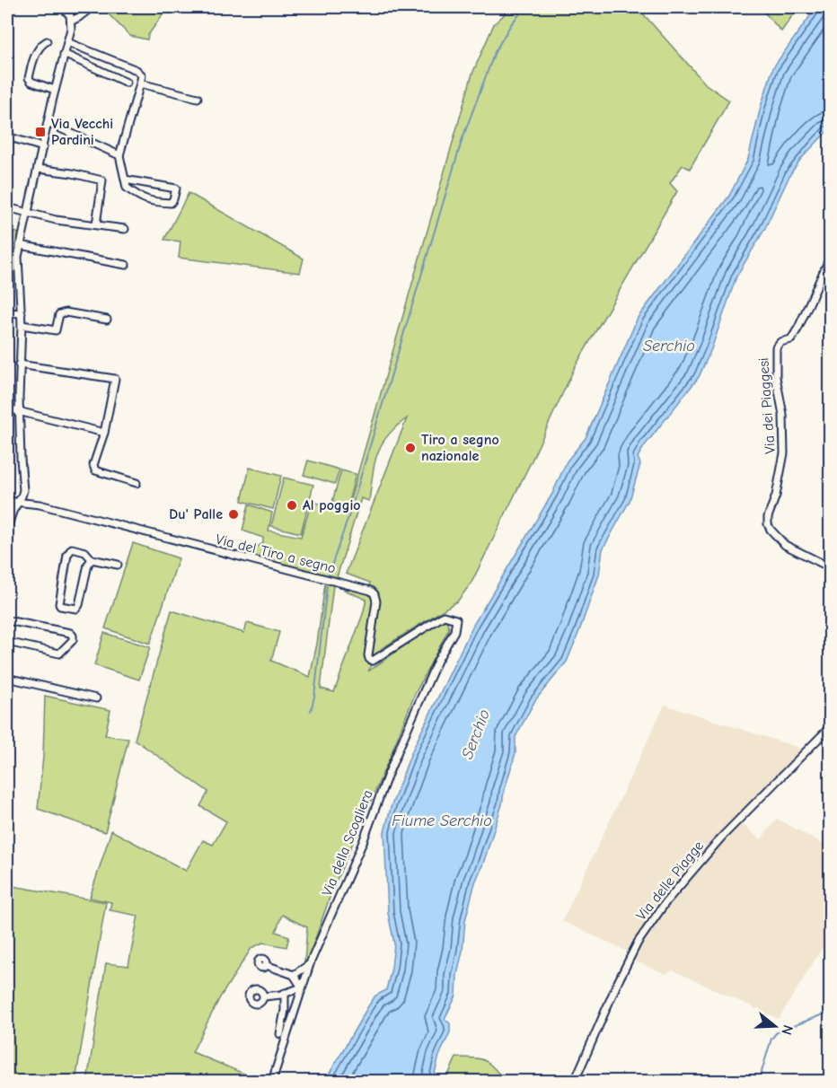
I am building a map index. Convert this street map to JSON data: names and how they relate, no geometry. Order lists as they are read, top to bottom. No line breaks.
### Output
{"streets":{"street":["Via dei Piaggesi","Via del Tiro a segno","Via della Scogliera","Via delle Piagge"]},"crossings":[["Via del Tiro a segno","Via della Scogliera"]],"water":["Serchio","Fiume Serchio"],"places":{"transit":["Via Vecchi Pardini"],"other":["Tiro a segno nazionale","Al poggio","Du' Palle"]},"north":"right"}
